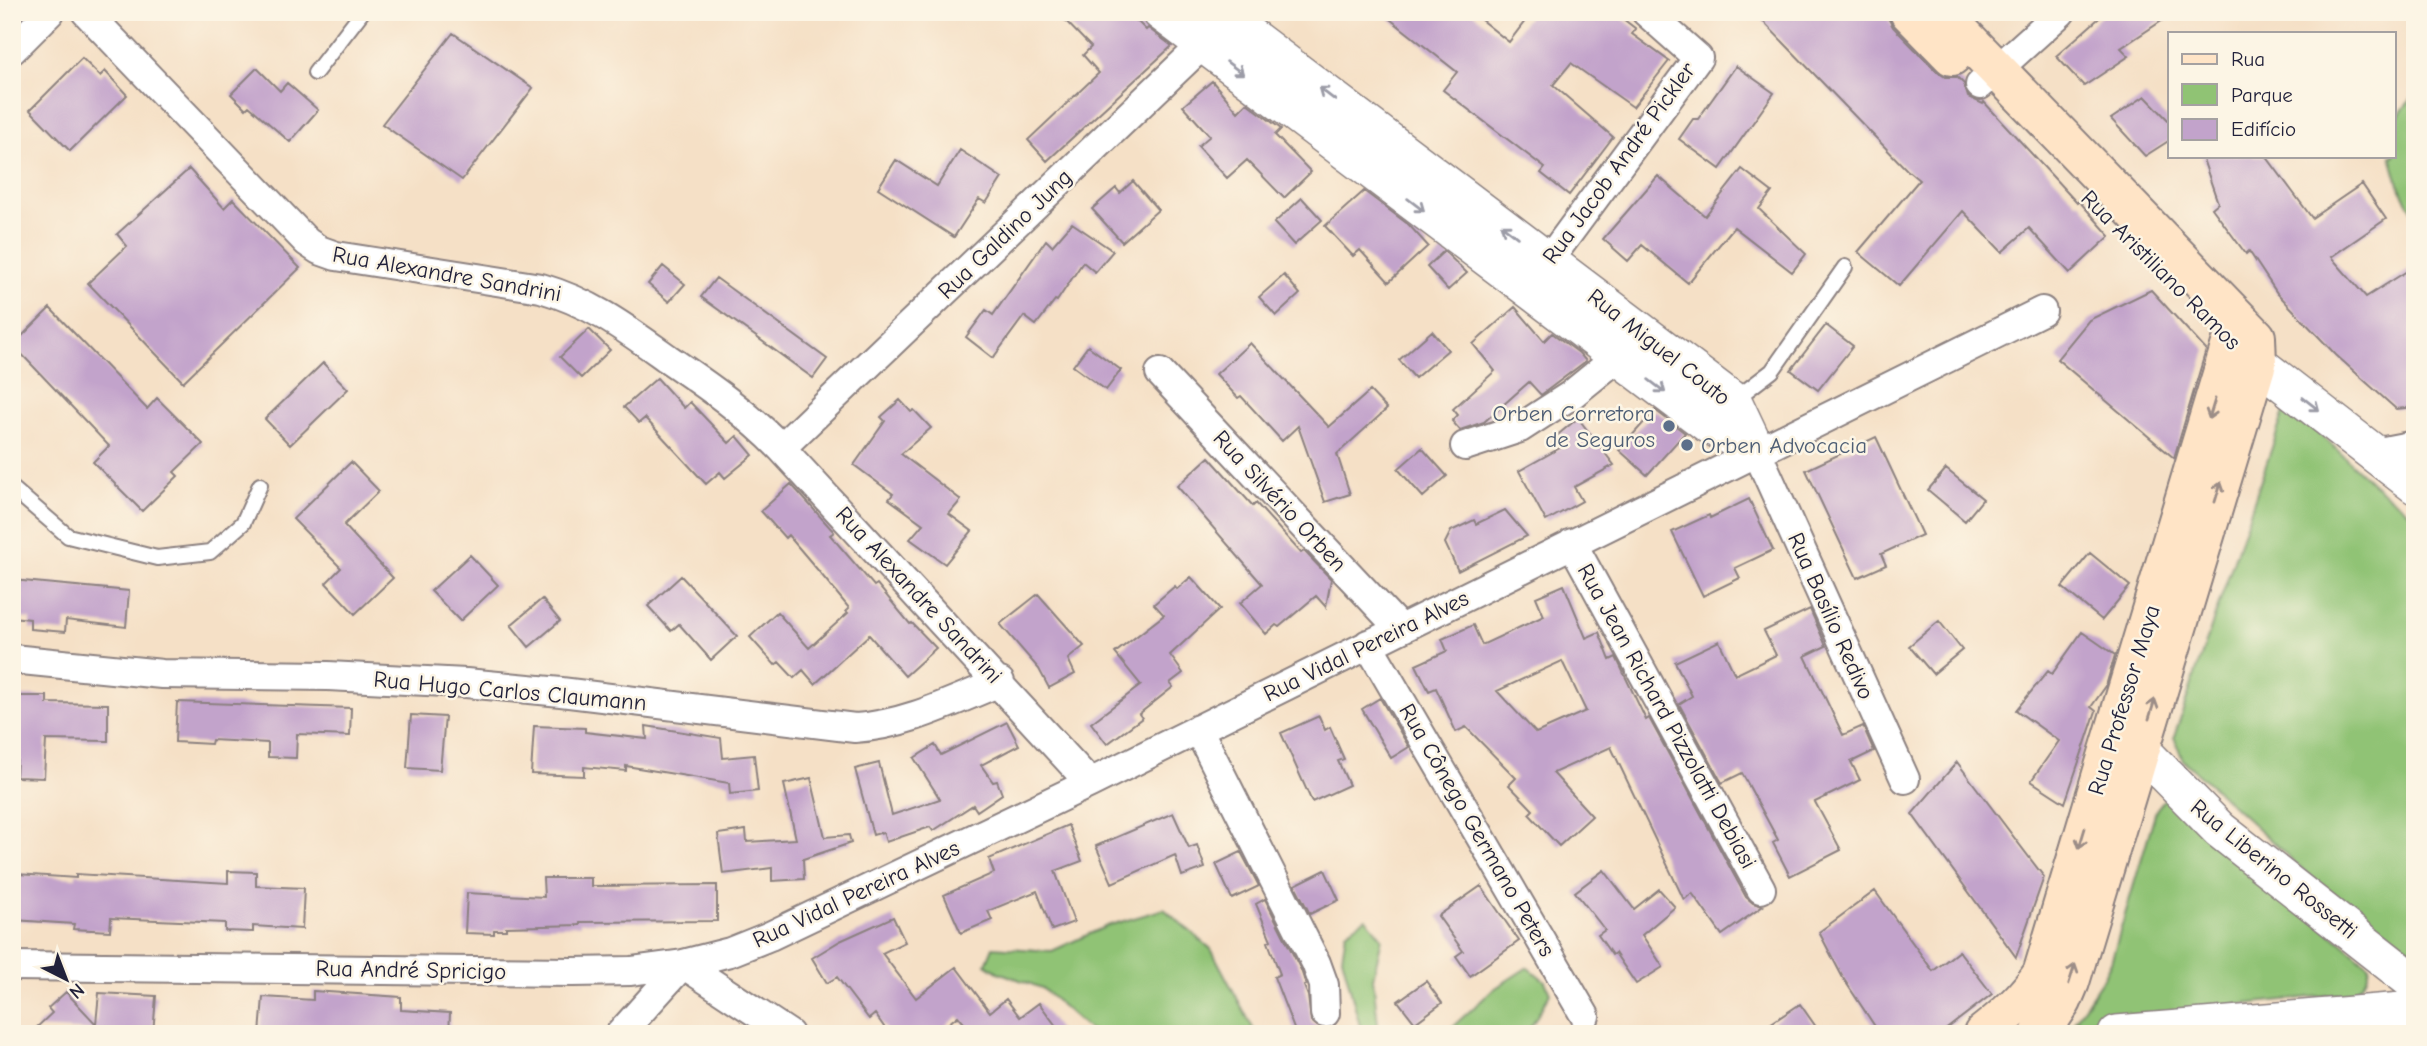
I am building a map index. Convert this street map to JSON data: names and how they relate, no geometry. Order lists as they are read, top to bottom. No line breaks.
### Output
{"streets":{"main road":["Rua Aristiliano Ramos","Rua Professor Maya"],"street":["Rua Jacob André Pickler","Rua Galdino Jung","Rua Alexandre Sandrini","Rua Miguel Couto","Rua Silvério Orben","Rua Basílio Redivo","Rua Vidal Pereira Alves","Rua Hugo Carlos Claumann","Rua Jean Richard Pizzolatti Debiasi","Rua Cônego Germano Peters","Rua Liberino Rossetti","Rua André Spricigo"]},"crossings":[["Rua Jacob André Pickler","Rua Miguel Couto"],["Rua Galdino Jung","Rua Alexandre Sandrini"],["Rua Galdino Jung","Rua Miguel Couto"],["Rua Aristiliano Ramos","Rua Professor Maya"],["Rua Alexandre Sandrini","Rua Vidal Pereira Alves"],["Rua Alexandre Sandrini","Rua Hugo Carlos Claumann"],["Rua Miguel Couto","Rua Basílio Redivo"],["Rua Miguel Couto","Rua Vidal Pereira Alves"],["Rua Silvério Orben","Rua Vidal Pereira Alves"],["Rua Basílio Redivo","Rua Vidal Pereira Alves"],["Rua Vidal Pereira Alves","Rua Jean Richard Pizzolatti Debiasi"],["Rua Vidal Pereira Alves","Rua Cônego Germano Peters"],["Rua Vidal Pereira Alves","Rua André Spricigo"],["Rua Professor Maya","Rua Liberino Rossetti"]],"places":["Orben Corretora de Seguros","Orben Advocacia"],"legend":["Rua","Parque","Edifício"],"north":"bottom right"}
